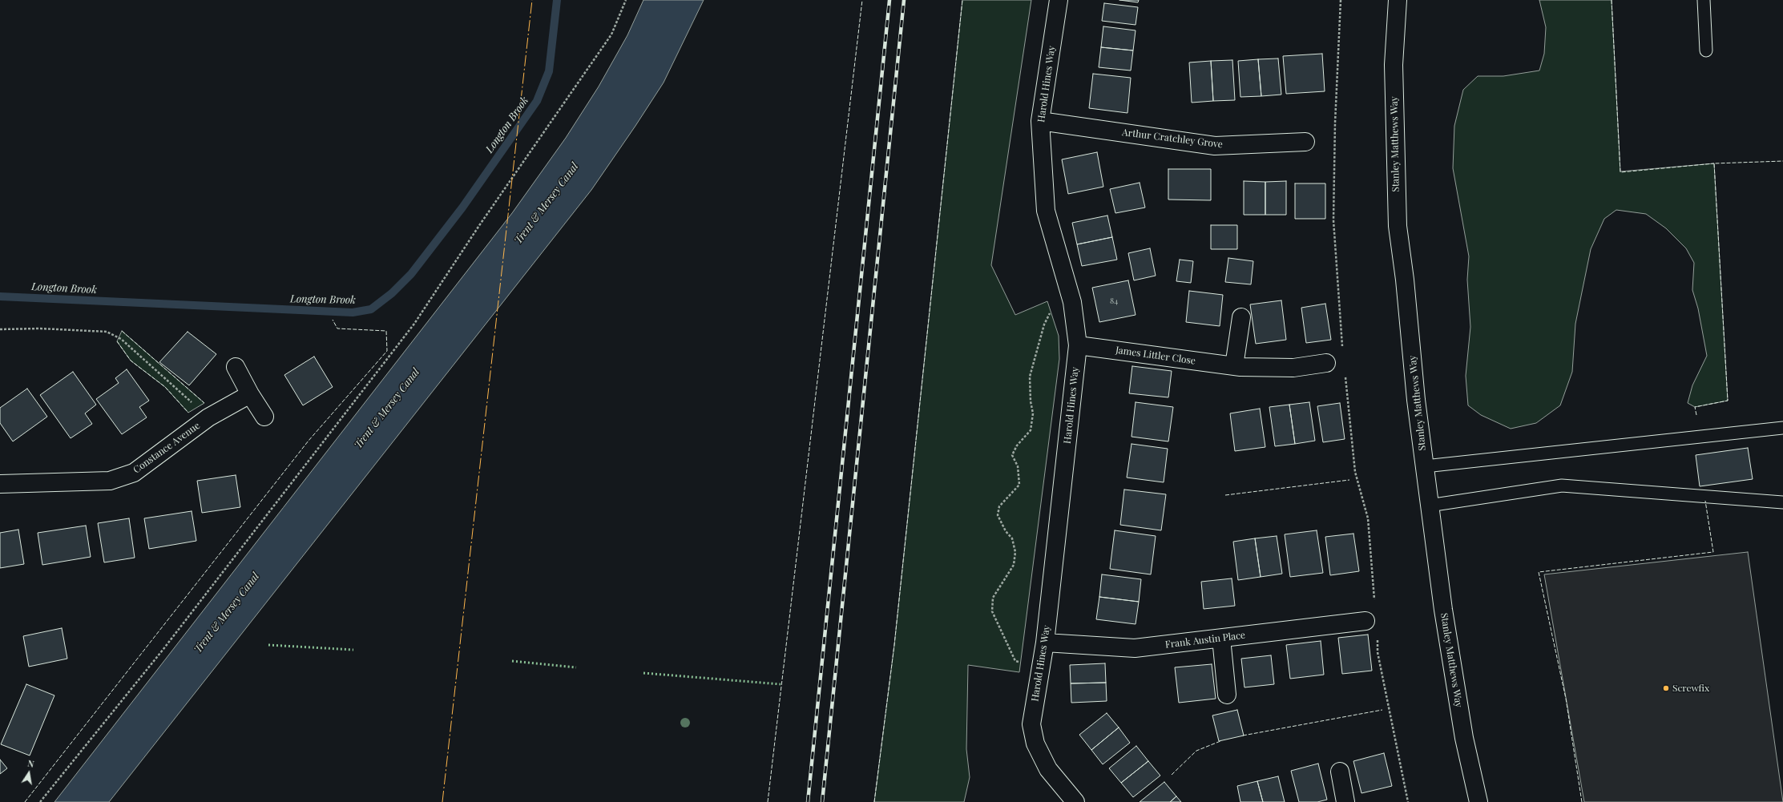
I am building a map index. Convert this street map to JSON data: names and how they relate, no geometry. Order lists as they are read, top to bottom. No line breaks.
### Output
{"streets":{"street":["Harold Hines Way","Arthur Cratchley Grove","Stanley Matthews Way","James Littler Close","Constance Avenue","Frank Austin Place"]},"crossings":[["Harold Hines Way","Arthur Cratchley Grove"],["Harold Hines Way","James Littler Close"],["Harold Hines Way","Frank Austin Place"]],"water":["Longton Brook","Trent & Mersey Canal"],"places":["Screwfix"],"house_numbers":["84"],"north":"top"}
